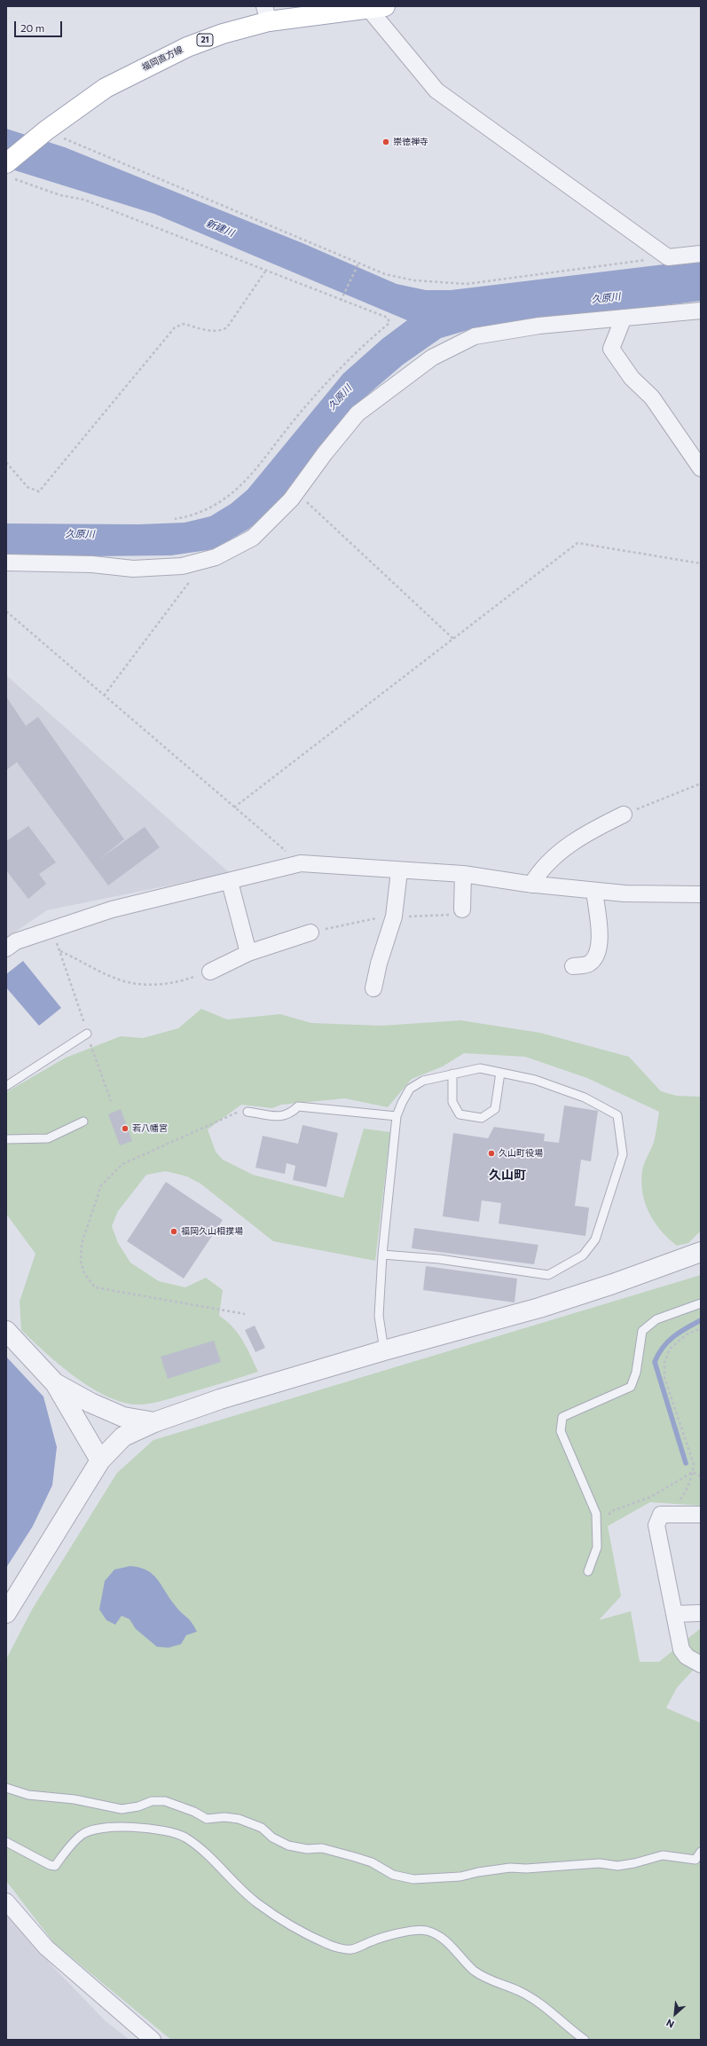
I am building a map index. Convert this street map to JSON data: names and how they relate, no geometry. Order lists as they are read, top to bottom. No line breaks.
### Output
{"streets":{"main road":["21","福岡直方線"]},"districts":["久山町"],"water":["新建川","久原川"],"places":["崇徳禅寺","若八幡宮","久山町役場","福岡久山相撲場"],"scale_bar":"20 m","north":"bottom left"}
